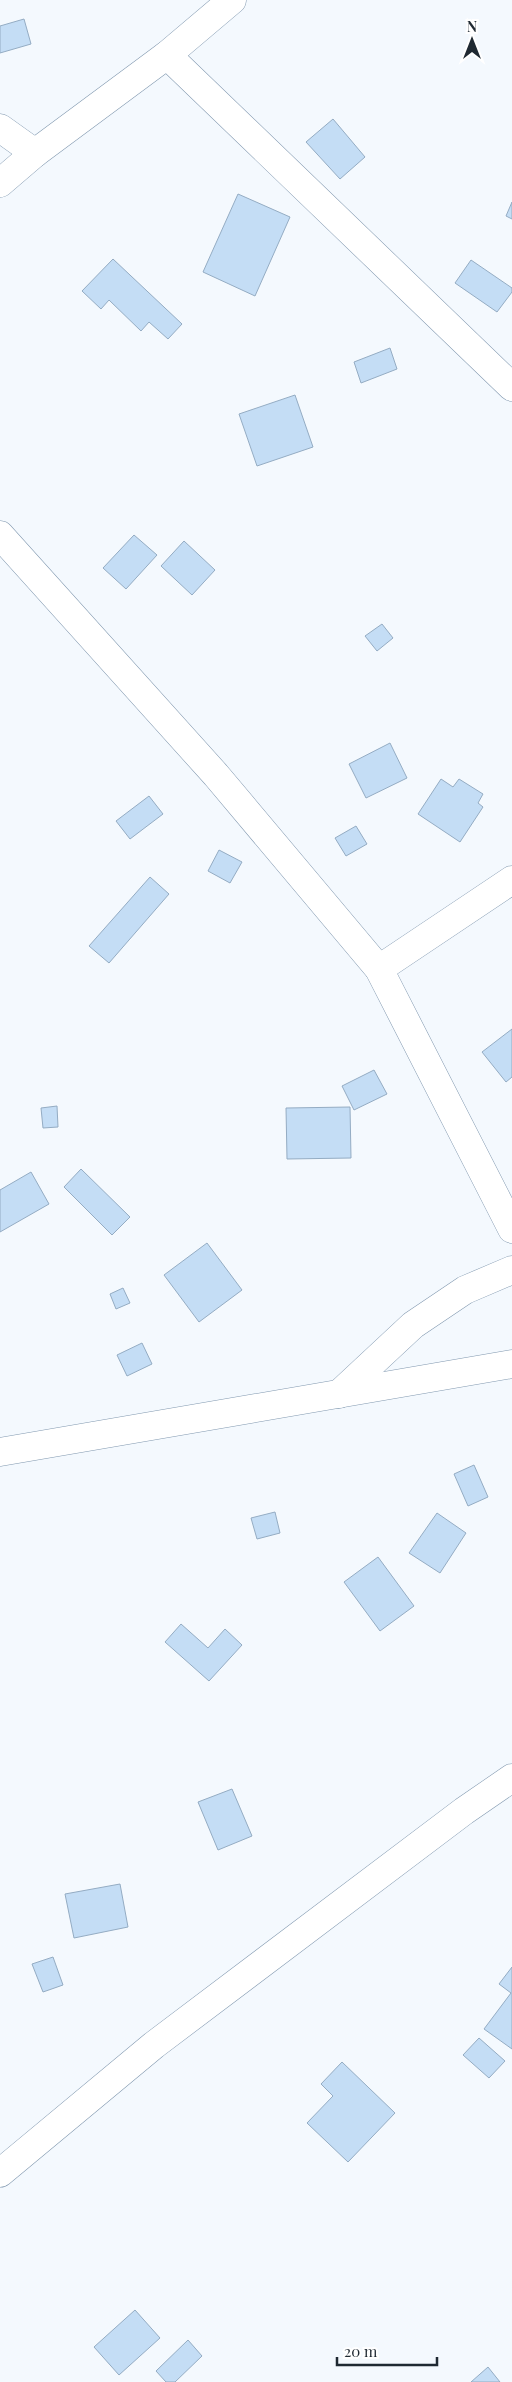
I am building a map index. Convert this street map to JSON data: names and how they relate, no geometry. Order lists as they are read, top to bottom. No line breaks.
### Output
{"scale_bar":"20 m","north":"top"}
